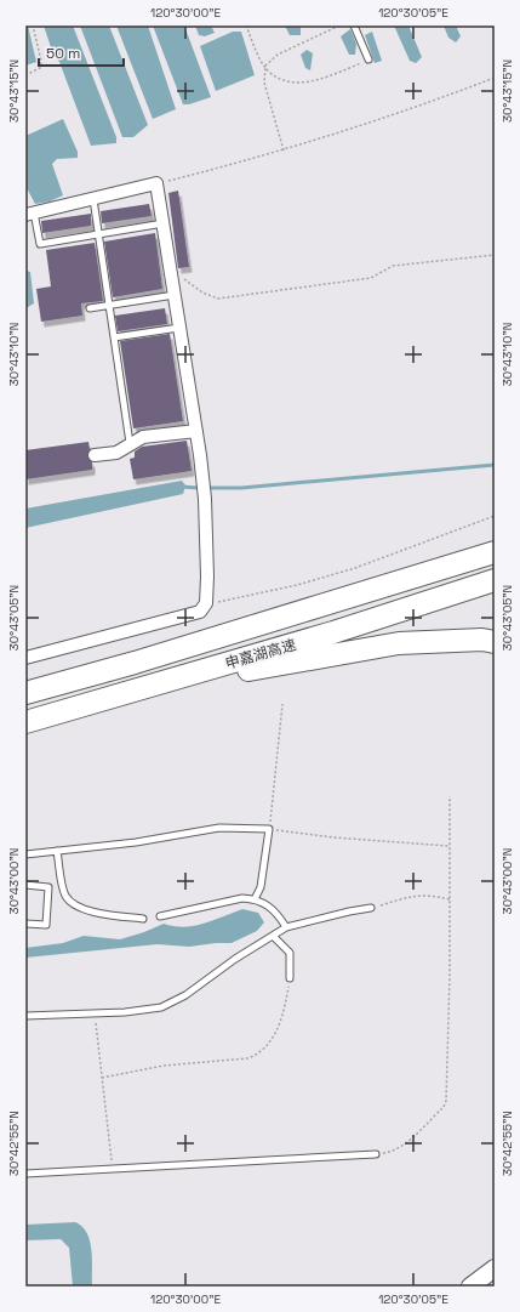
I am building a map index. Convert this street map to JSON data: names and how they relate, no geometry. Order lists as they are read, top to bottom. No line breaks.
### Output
{"streets":{"highway":["申嘉湖高速"]},"scale_bar":"50 m","coordinates":["120°30'00\"E","120°30'05\"E","30°43'15\"N","30°43'10\"N","30°43'05\"N","30°43'00\"N","30°42'55\"N"]}
